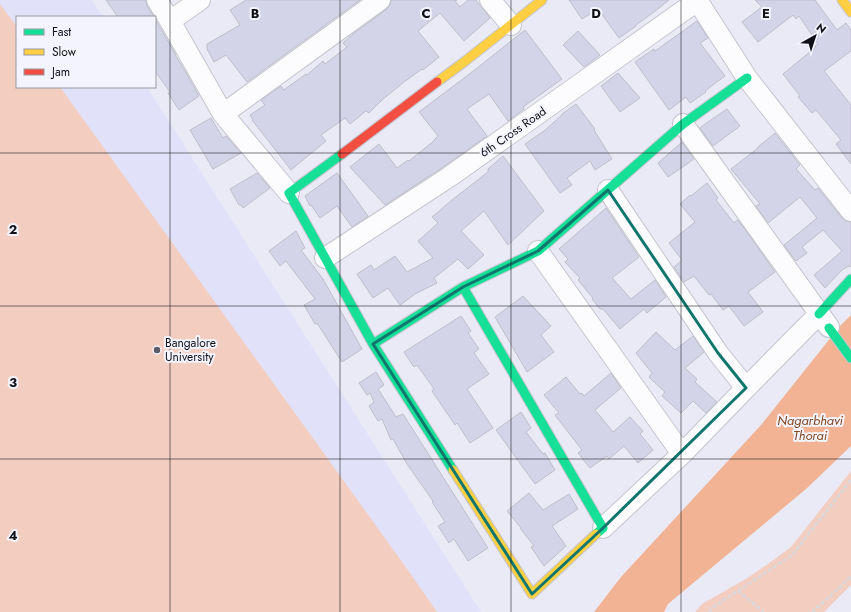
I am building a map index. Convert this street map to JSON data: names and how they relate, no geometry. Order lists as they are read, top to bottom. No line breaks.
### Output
{"streets":{"street":["6th Cross Road"]},"water":["Nagarbhavi Thorai"],"places":["Bangalore University"],"legend":["Fast","Slow","Jam"],"north":"top right","grid":{"columns":["B","C","D","E"],"rows":["2","3","4"]}}
